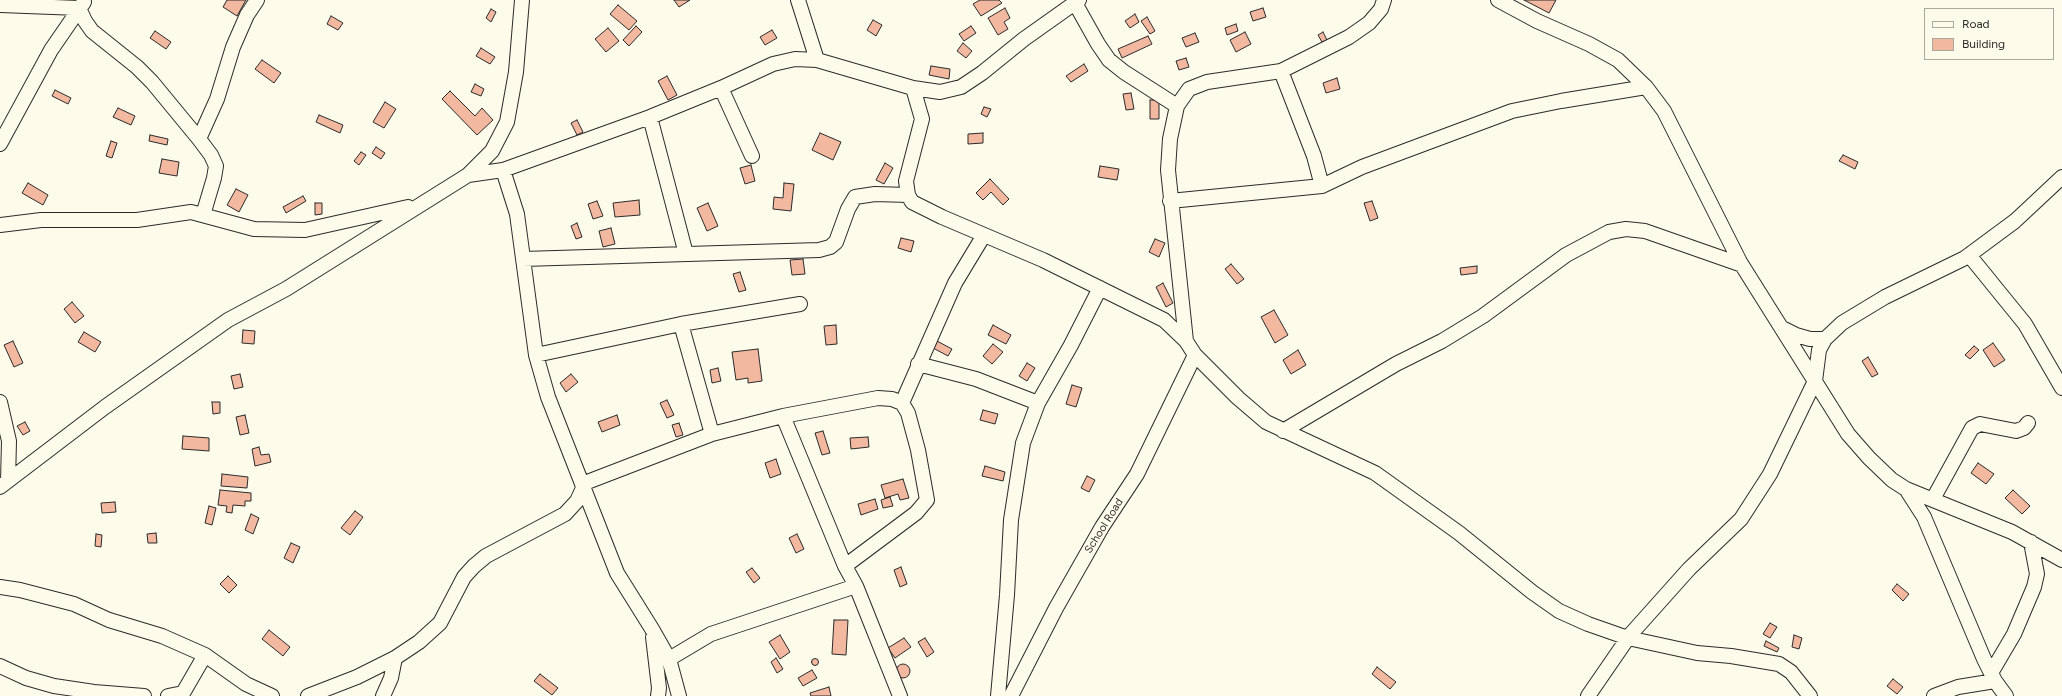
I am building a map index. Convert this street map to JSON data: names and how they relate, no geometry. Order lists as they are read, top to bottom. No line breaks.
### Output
{"streets":{"street":["School Road"]},"legend":["Road","Building"]}
